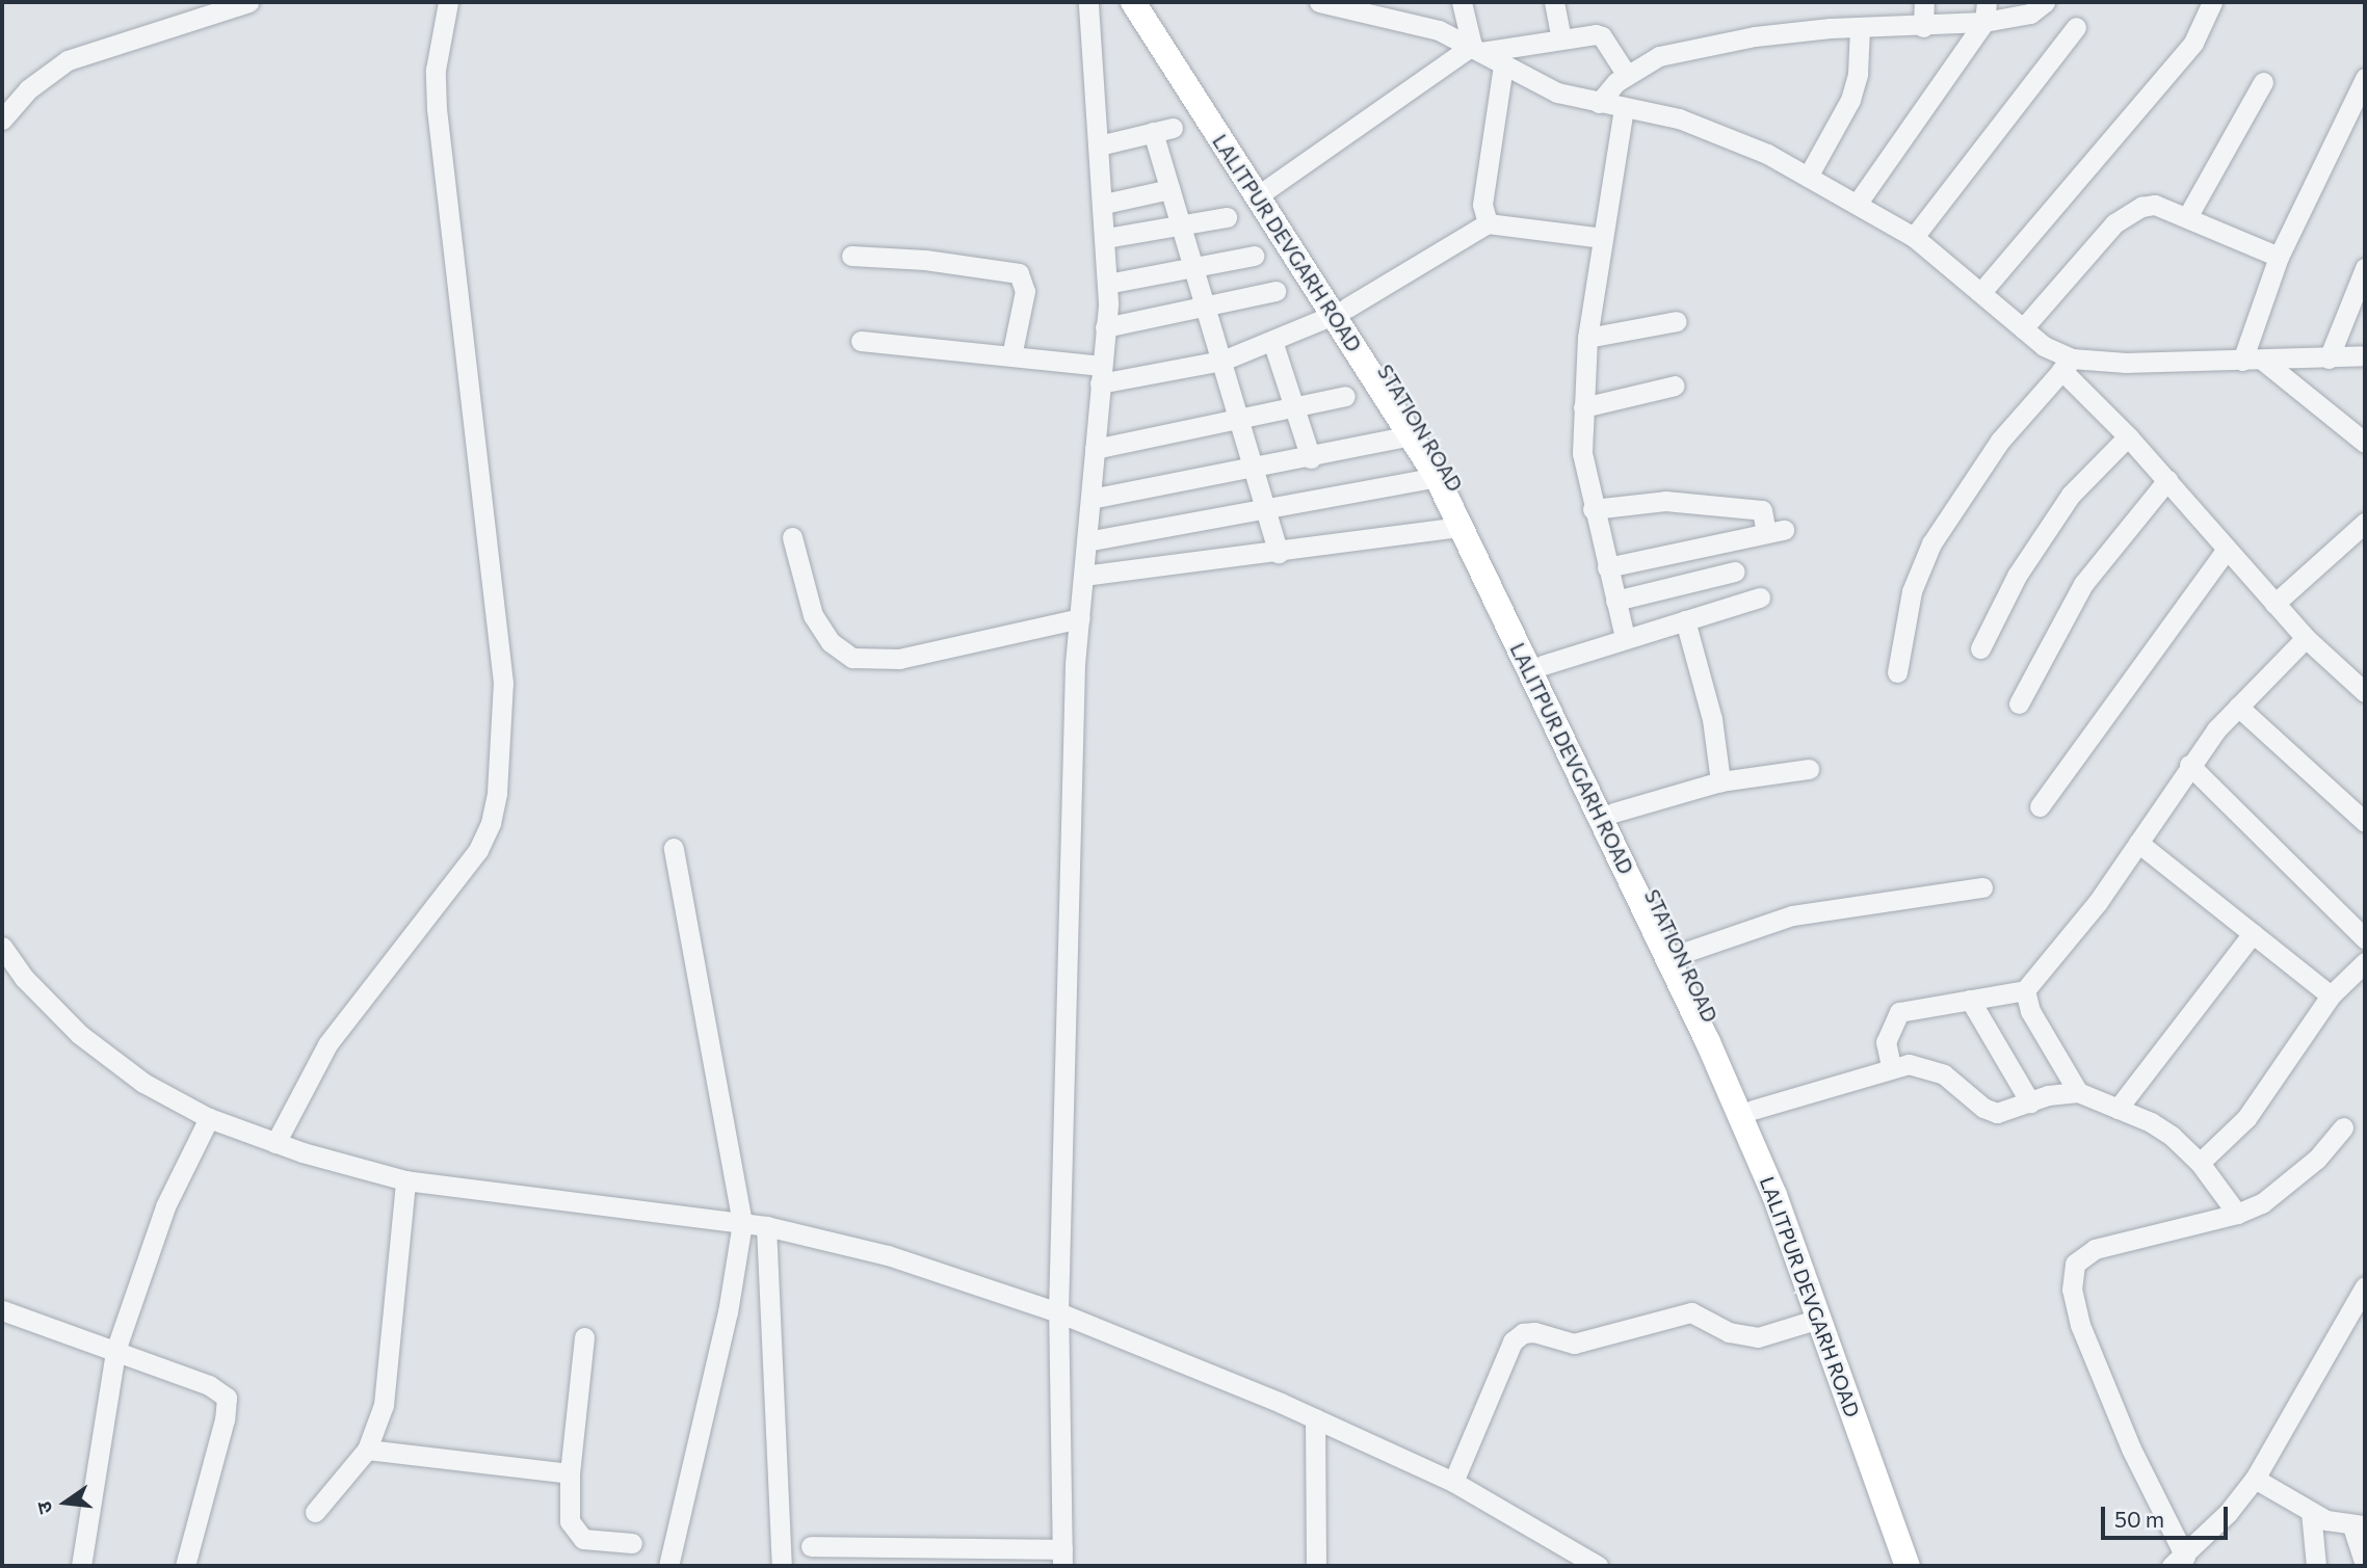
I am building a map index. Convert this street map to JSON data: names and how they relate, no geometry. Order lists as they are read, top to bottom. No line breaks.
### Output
{"streets":{"main road":["LALITPUR DEVGARH ROAD","STATION ROAD"]},"crossings":[["LALITPUR DEVGARH ROAD","STATION ROAD"]],"scale_bar":"50 m","north":"left"}
